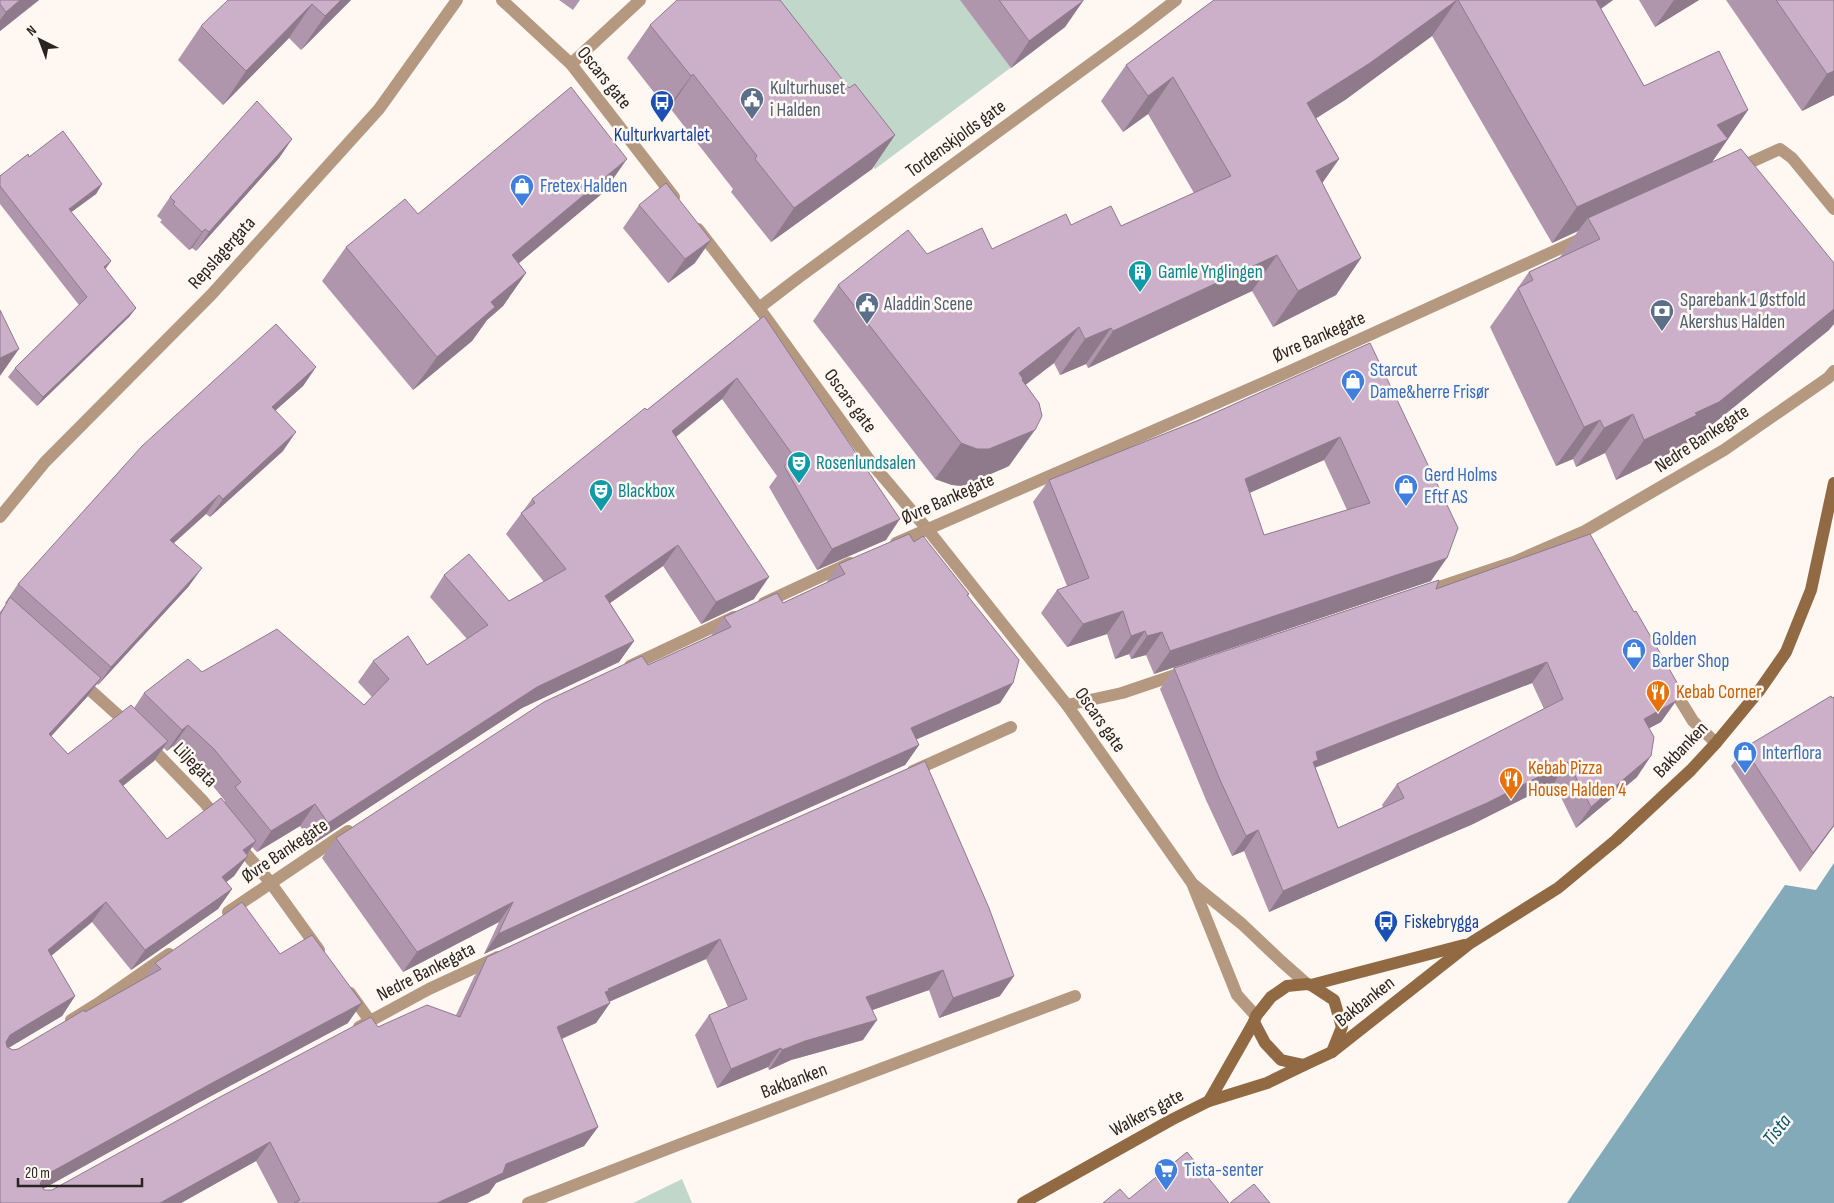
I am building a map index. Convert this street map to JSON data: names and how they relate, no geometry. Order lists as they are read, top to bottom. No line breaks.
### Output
{"streets":{"street":["Oscars gate","Tordenskjolds gate","Repslagergata","Øvre Bankegate","Nedre Bankegate","Bakbanken","Liljegata","Nedre Bankegata","Walkers gate"]},"crossings":[["Oscars gate","Tordenskjolds gate"],["Oscars gate","Øvre Bankegate"],["Oscars gate","Bakbanken"],["Oscars gate","Walkers gate"],["Øvre Bankegate","Liljegata"],["Bakbanken","Walkers gate"]],"water":["Tista"],"places":{"public building":["Kulturhuset i Halden","Aladdin Scene"],"bus stop":["Kulturkvartalet","Fiskebrygga"],"shop":["Fretex Halden","Starcut Dame&herre Frisør","Gerd Holms Eftf AS","Golden Barber Shop","Interflora"],"building":["Gamle Ynglingen"],"bank":["Sparebank 1 Østfold Akershus Halden"],"theatre":["Rosenlundsalen","Blackbox"],"restaurant":["Kebab Corner","Kebab Pizza House Halden 4"],"supermarket":["Tista-senter"]},"scale_bar":"20 m","north":"top left"}
